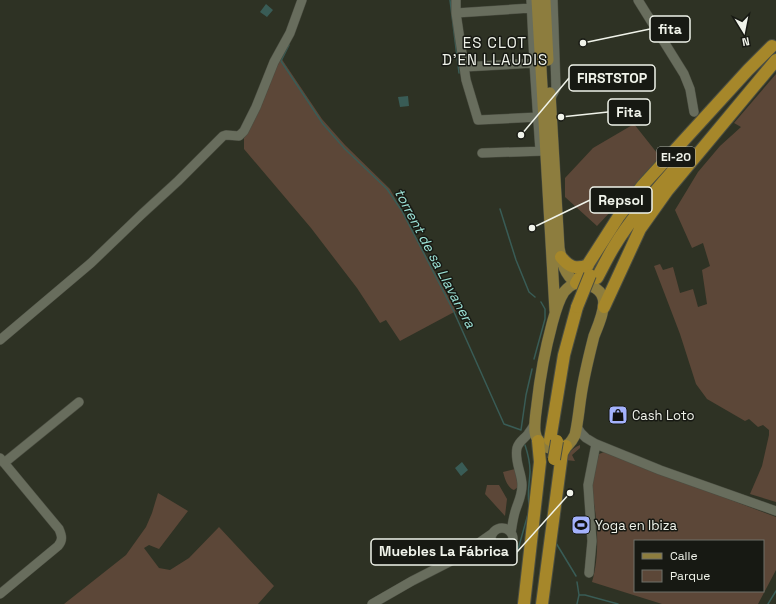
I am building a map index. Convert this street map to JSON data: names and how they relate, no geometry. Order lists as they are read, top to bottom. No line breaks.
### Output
{"streets":{"highway":["EI-20"]},"districts":["ES CLOT D'EN LLAUDIS"],"water":["torrent de sa Llavanera"],"places":{"other":["fita","Fita","FIRSTSTOP","Repsol","Muebles La Fábrica"],"shop":["Cash Loto"],"sports":["Yoga en Ibiza"]},"legend":["Calle","Parque"],"north":"bottom"}
